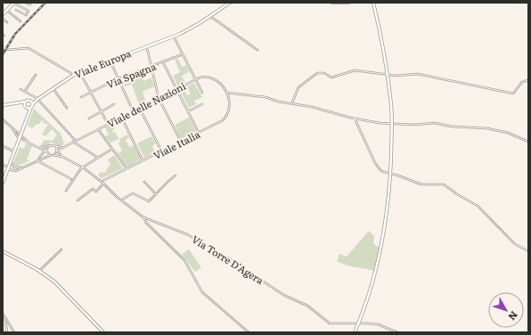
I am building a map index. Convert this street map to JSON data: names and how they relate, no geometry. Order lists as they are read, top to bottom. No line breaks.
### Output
{"streets":{"main road":["Viale Europa"],"street":["Via Spagna","Viale delle Nazioni","Viale Italia","Via Torre D'Agera"]},"crossings":[["Viale delle Nazioni","Viale Italia"],["Viale Italia","Via Torre D'Agera"]],"north":"bottom right"}
